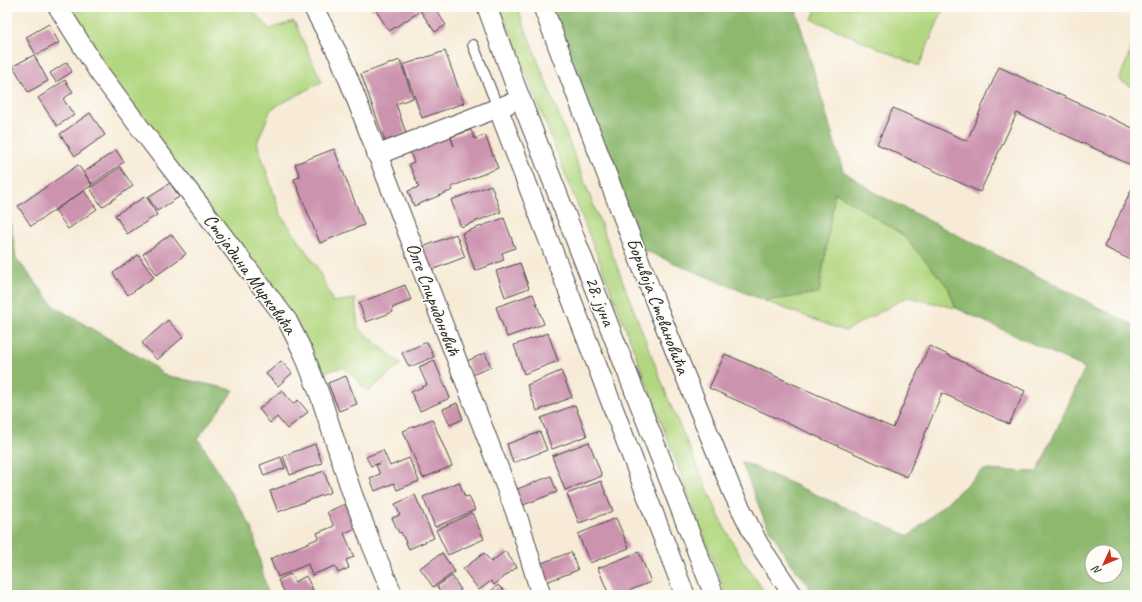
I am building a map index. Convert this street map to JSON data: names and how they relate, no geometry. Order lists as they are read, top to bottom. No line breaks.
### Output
{"streets":{"street":["Стојадина Мирковића","Олге Спиридоновић","28. јуна","Боривоја Стевановића"]},"north":"bottom left"}
